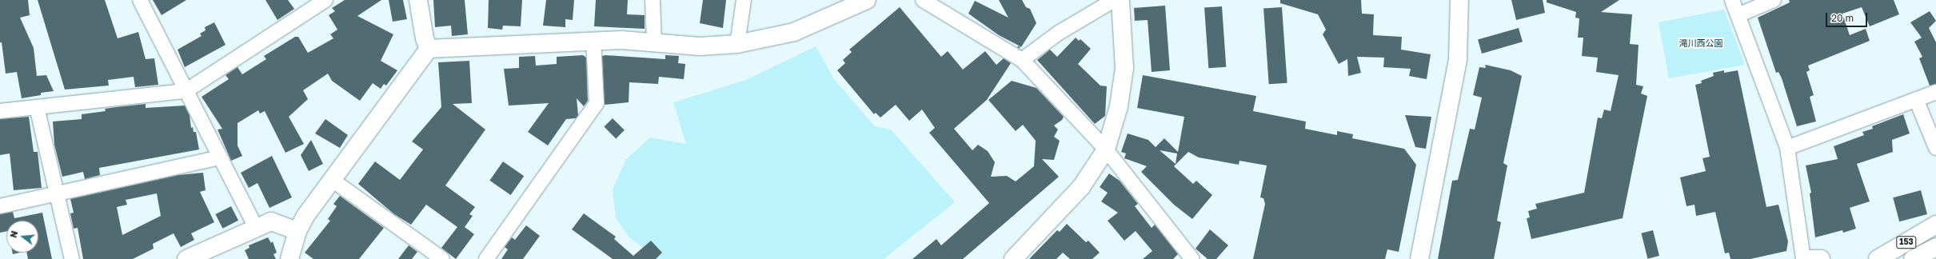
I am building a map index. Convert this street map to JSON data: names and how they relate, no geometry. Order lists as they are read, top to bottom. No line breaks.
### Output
{"streets":{"main road":["153"]},"parks":["滝川西公園"],"scale_bar":"20 m","north":"left"}
